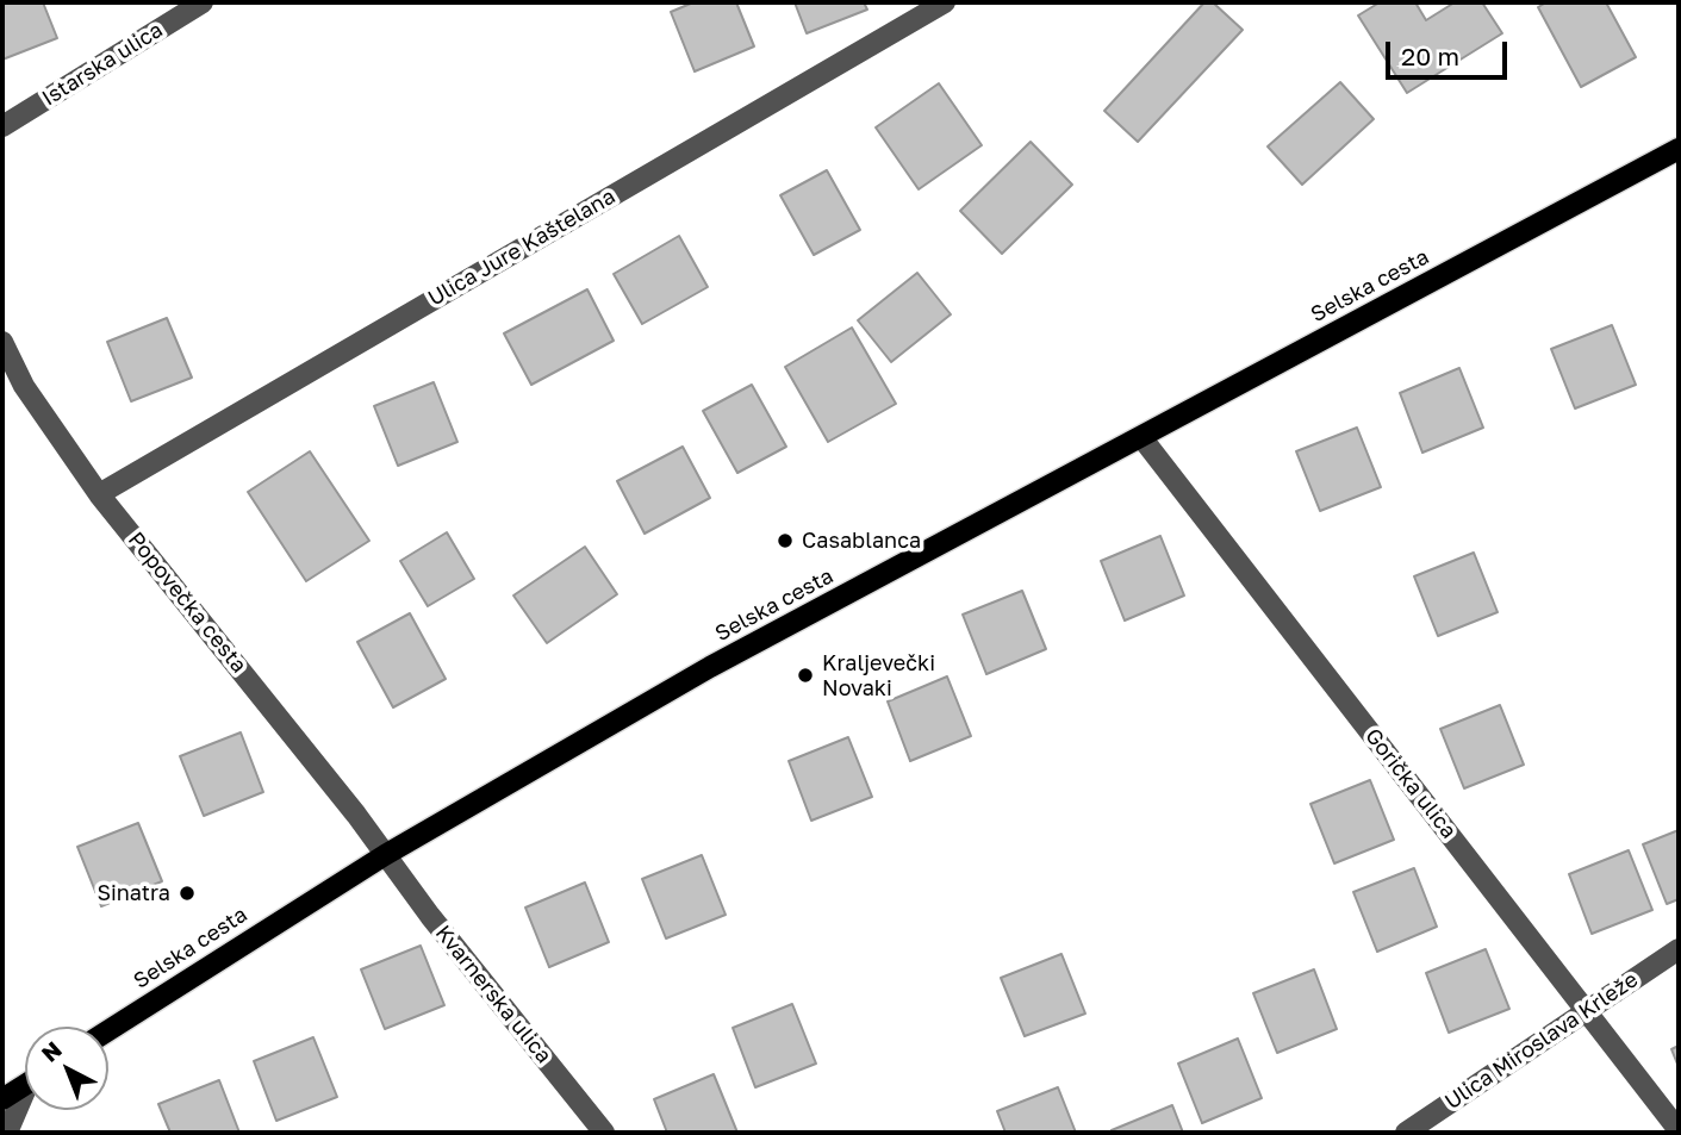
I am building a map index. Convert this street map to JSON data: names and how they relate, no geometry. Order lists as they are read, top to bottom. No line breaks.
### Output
{"streets":{"main road":["Selska cesta"],"street":["Istarska ulica","Ulica Jure Kaštelana","Popovečka cesta","Gorička ulica","Kvarnerska ulica","Ulica Miroslava Krleže"]},"crossings":[["Ulica Jure Kaštelana","Popovečka cesta"],["Selska cesta","Popovečka cesta"],["Selska cesta","Gorička ulica"],["Selska cesta","Kvarnerska ulica"],["Popovečka cesta","Kvarnerska ulica"],["Gorička ulica","Ulica Miroslava Krleže"]],"places":["Casablanca","Kraljevečki Novaki","Sinatra"],"scale_bar":"20 m","north":"top left"}
